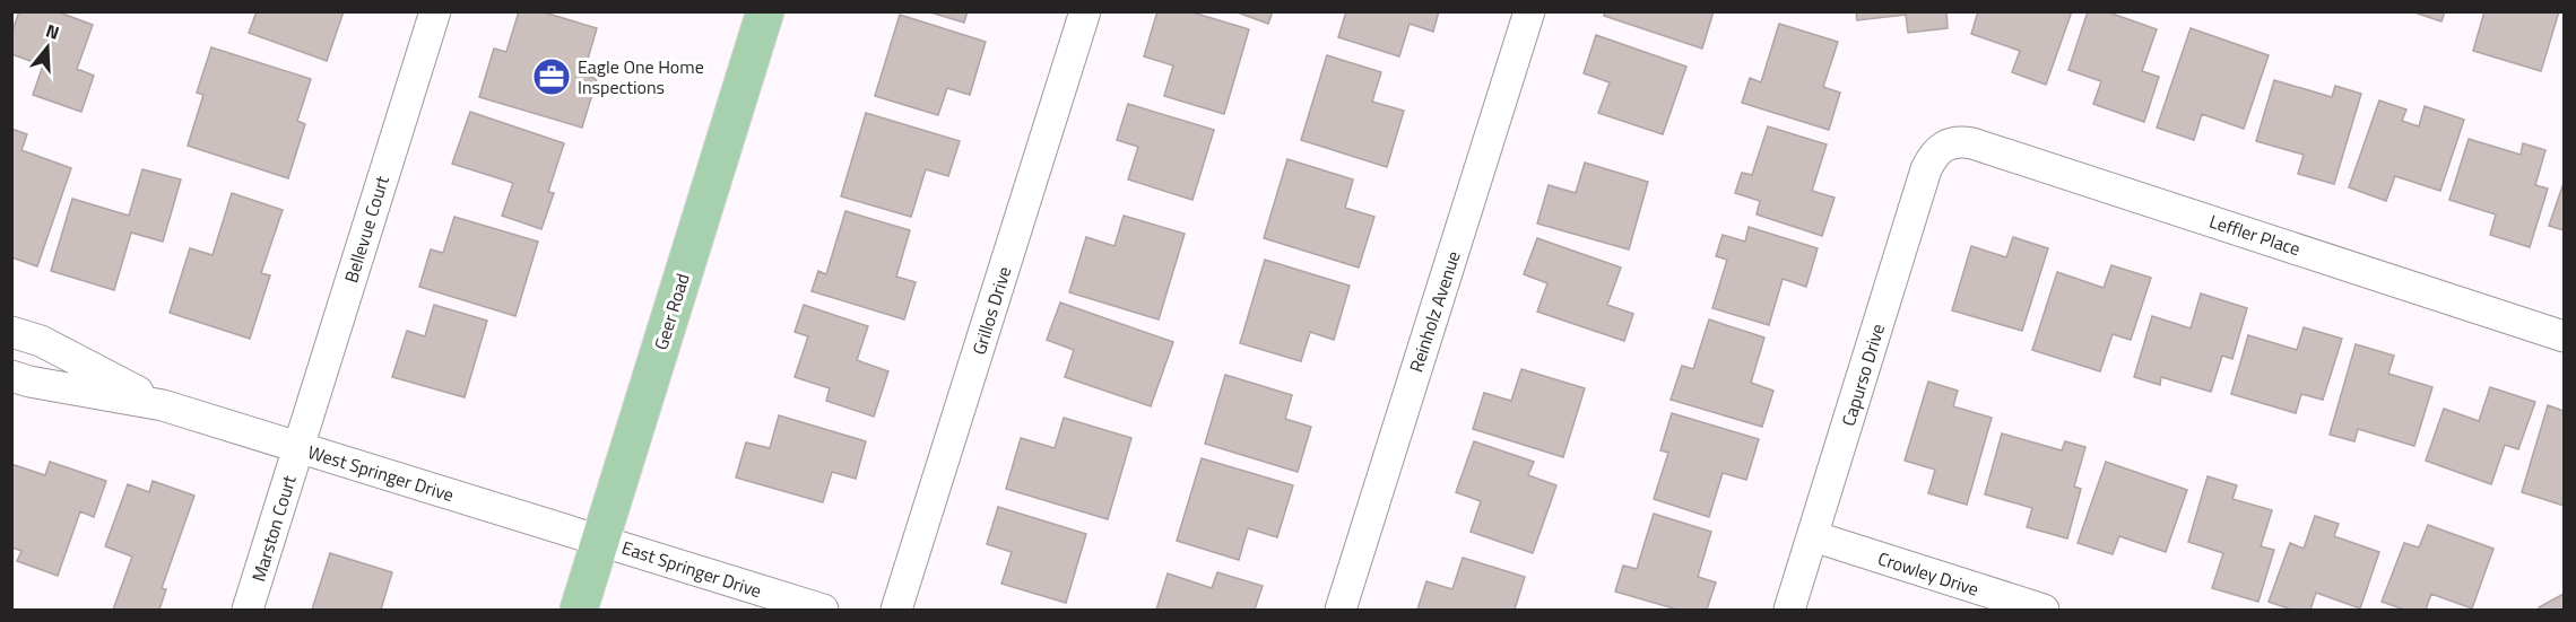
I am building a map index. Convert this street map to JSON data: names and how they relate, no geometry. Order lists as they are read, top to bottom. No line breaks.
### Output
{"streets":{"main road":["Geer Road"],"street":["Bellevue Court","Leffler Place","Grillos Drive","Reinholz Avenue","Capurso Drive","West Springer Drive","Marston Court","East Springer Drive","Crowley Drive"]},"crossings":[["Bellevue Court","West Springer Drive"],["Bellevue Court","Marston Court"],["Leffler Place","Capurso Drive"],["Geer Road","West Springer Drive"],["Geer Road","East Springer Drive"],["Capurso Drive","Crowley Drive"],["West Springer Drive","Marston Court"],["West Springer Drive","East Springer Drive"]],"places":{"office":["Eagle One Home Inspections"]},"north":"top"}
